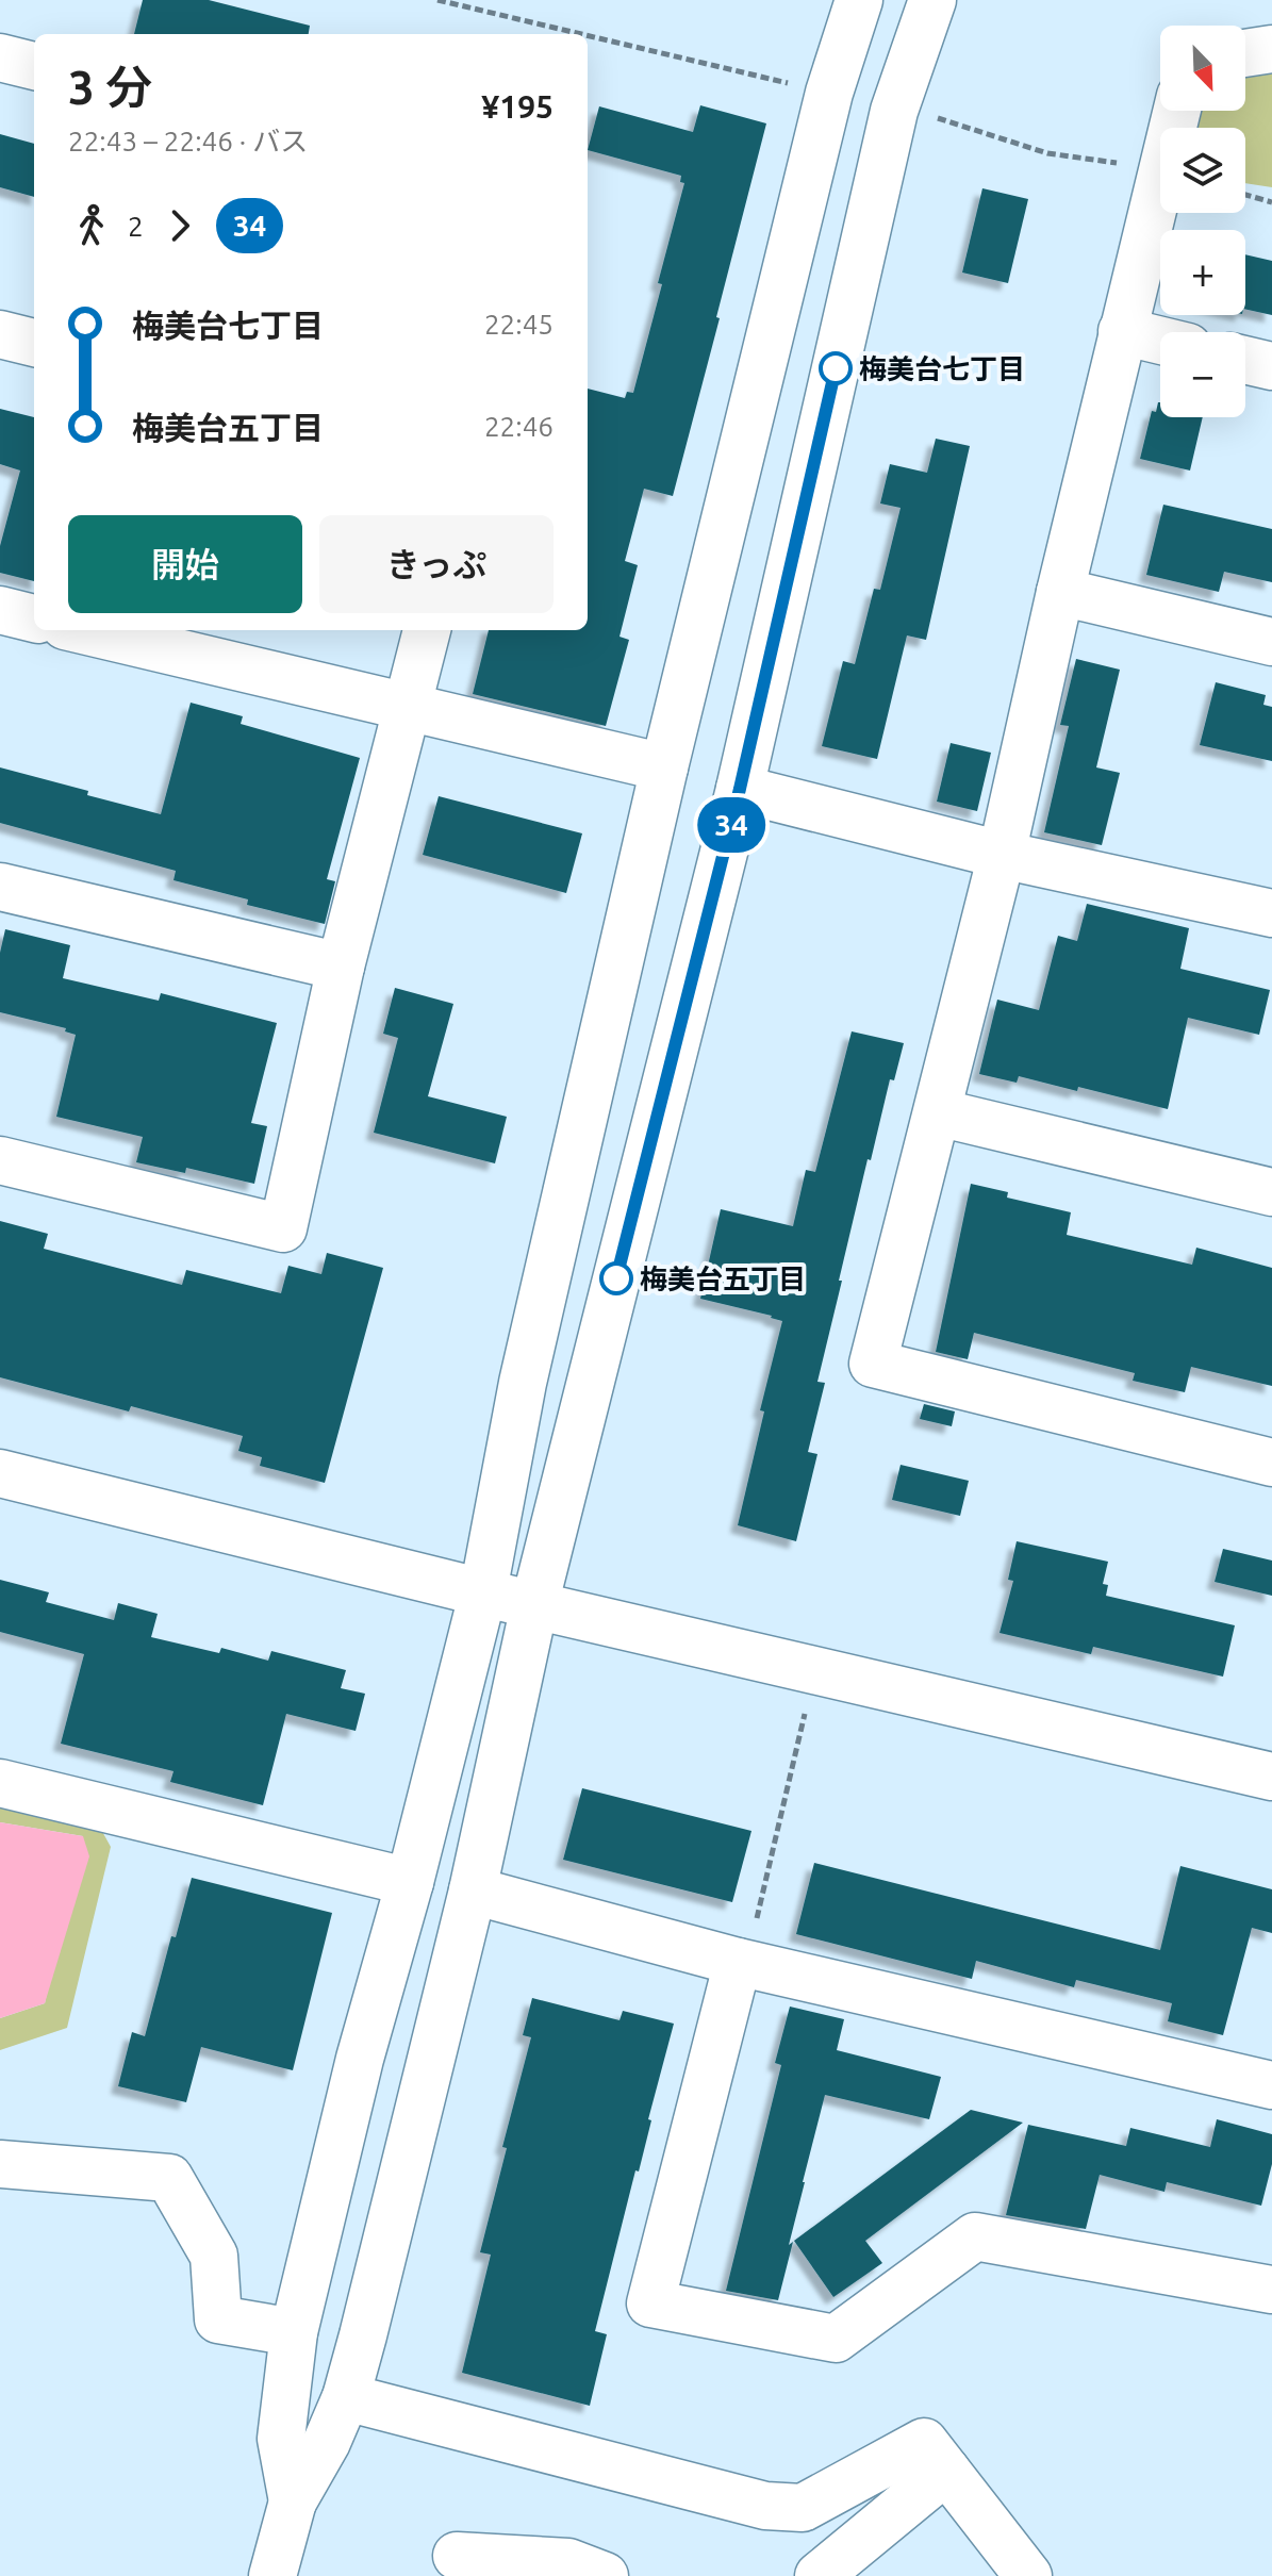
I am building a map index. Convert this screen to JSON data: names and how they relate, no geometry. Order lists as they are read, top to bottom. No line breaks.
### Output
{"places":["梅美台七丁目","梅美台五丁目"],"lines":["bus line 34"],"north":"bottom right","page":{"on_map":"34","map_buttons":["+","−"],"heading":["3 分","22:43 – 22:46 · バス","¥195"],"legs":["2","34"],"list":[{"name":"梅美台七丁目","value":"22:45"},{"name":"梅美台五丁目","value":"22:46"}],"buttons":["開始","きっぷ"]}}
